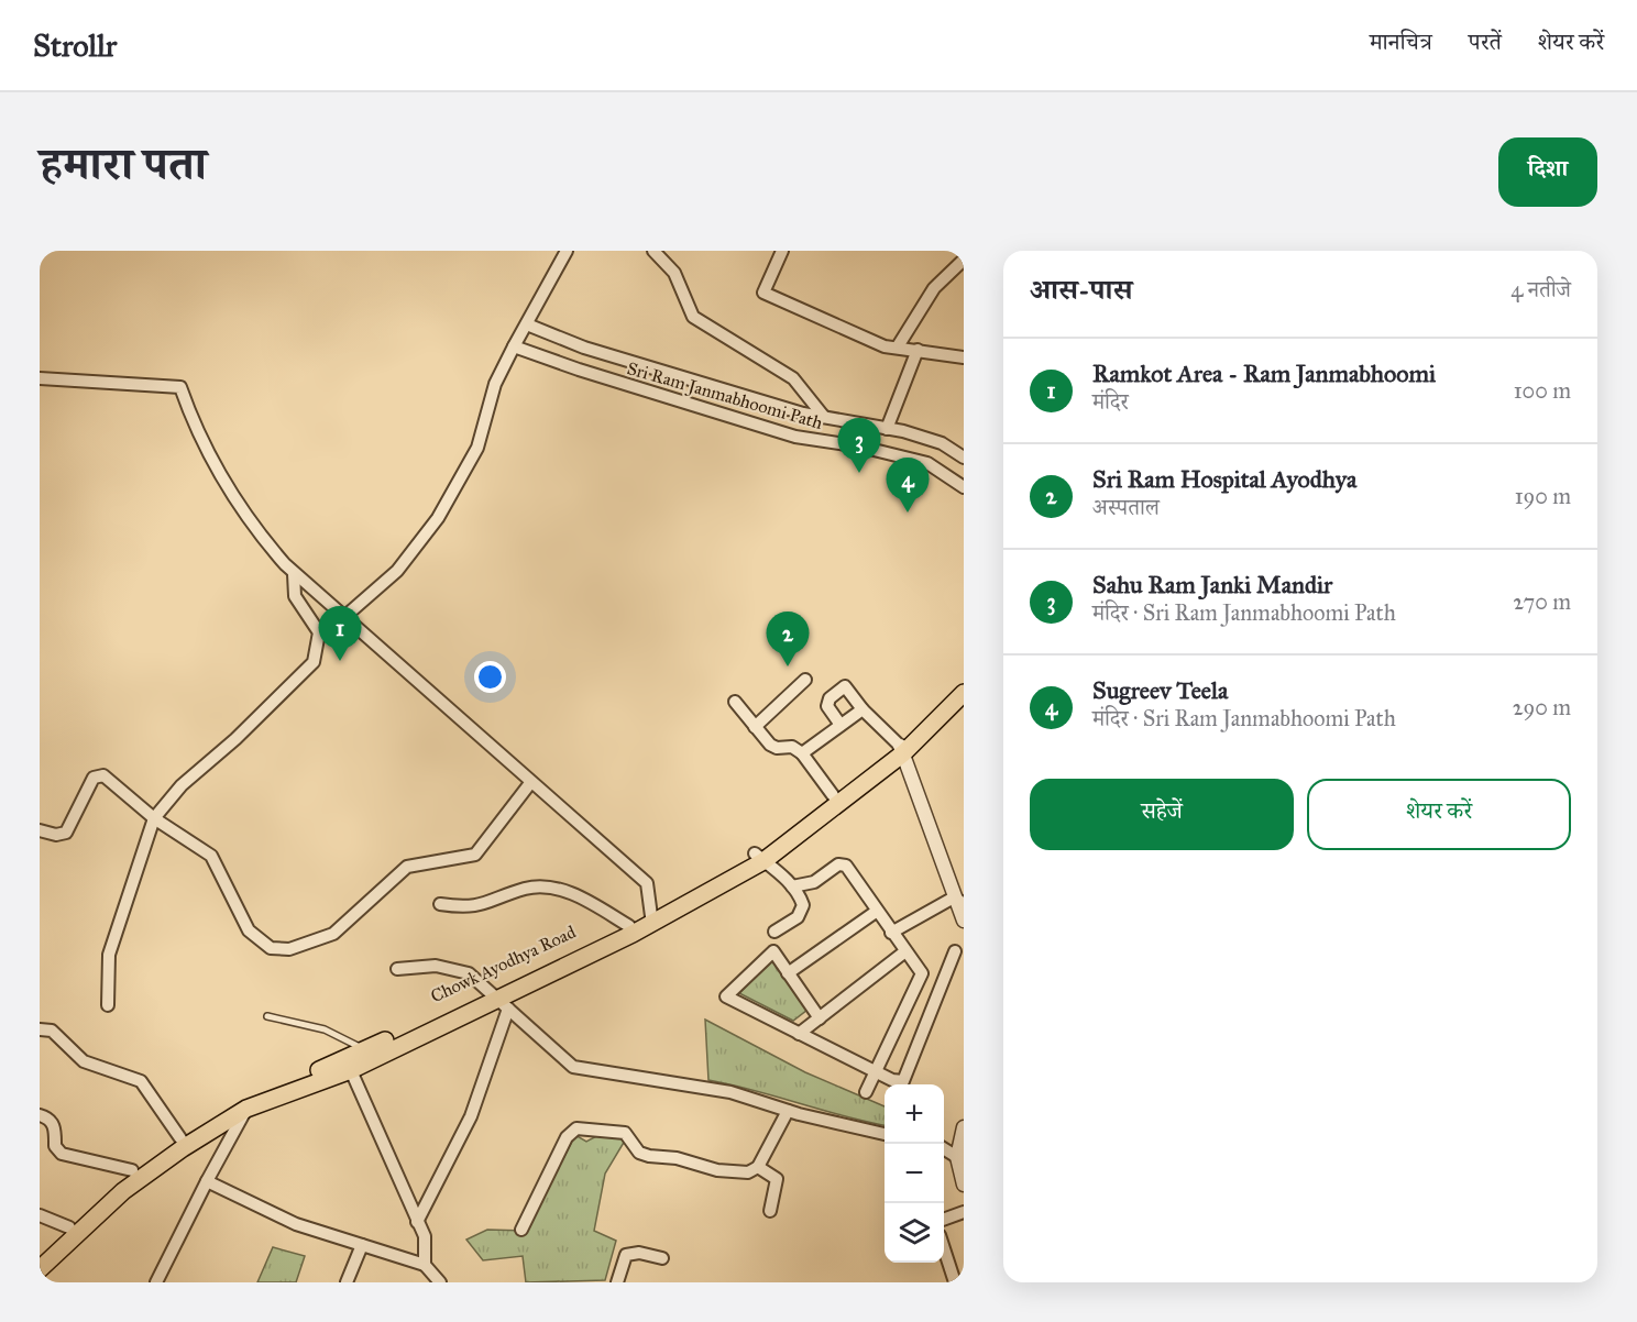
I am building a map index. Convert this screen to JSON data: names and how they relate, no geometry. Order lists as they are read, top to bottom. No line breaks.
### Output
{"streets":{"main road":["Chowk Ayodhya Road"],"street":["Sri Ram Janmabhoomi Path"]},"page":{"header":"Strollr","nav":["मानचित्र","परतें","शेयर करें"],"title":"हमारा पता","buttons":["दिशा",["सहेजें","शेयर करें"]],"heading":["आस-पास","4 नतीजे"],"list":[{"mark":"1","name":"Ramkot Area - Ram Janmabhoomi","note":"मंदिर","value":"100 m"},{"mark":"2","name":"Sri Ram Hospital Ayodhya","note":"अस्पताल","value":"190 m"},{"mark":"3","name":"Sahu Ram Janki Mandir","note":"मंदिर · Sri Ram Janmabhoomi Path","value":"270 m"},{"mark":"4","name":"Sugreev Teela","note":"मंदिर · Sri Ram Janmabhoomi Path","value":"290 m"}],"pins":["3","4","1","2"],"map_buttons":["+","−"]}}
